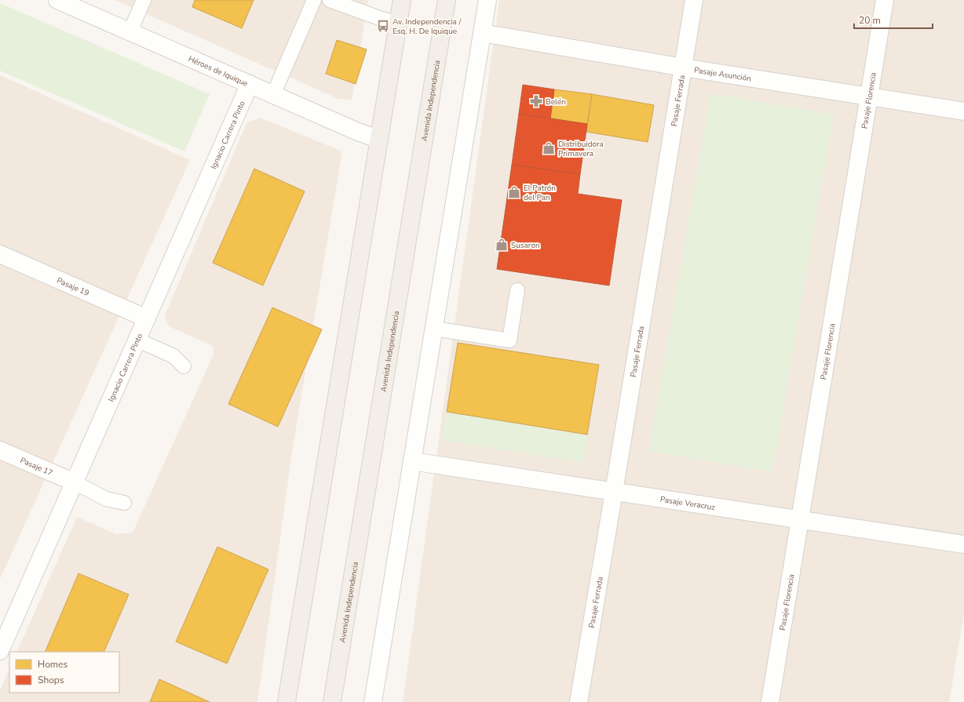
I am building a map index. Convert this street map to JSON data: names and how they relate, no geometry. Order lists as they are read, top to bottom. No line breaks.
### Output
{"streets":{"main road":["Avenida Independencia"],"street":["Héroes de Iquique","Pasaje Asunción","Pasaje Ferrada","Pasaje Florencia","Ignacio Carrera Pinto","Pasaje 19","Pasaje 17","Pasaje Veracruz"]},"crossings":[["Héroes de Iquique","Ignacio Carrera Pinto"],["Pasaje Asunción","Pasaje Ferrada"],["Pasaje Asunción","Pasaje Florencia"],["Pasaje Ferrada","Pasaje Veracruz"],["Pasaje Florencia","Pasaje Veracruz"],["Ignacio Carrera Pinto","Pasaje 19"],["Ignacio Carrera Pinto","Pasaje 17"]],"places":{"bus stop":["Av. Independencia / Esq. H. De Iquique"],"pharmacy":["Belén"],"shop":["Distribuidora Primavera","El Patrón del Pan","Susaron"]},"legend":["Homes","Shops"],"scale_bar":"20 m"}
